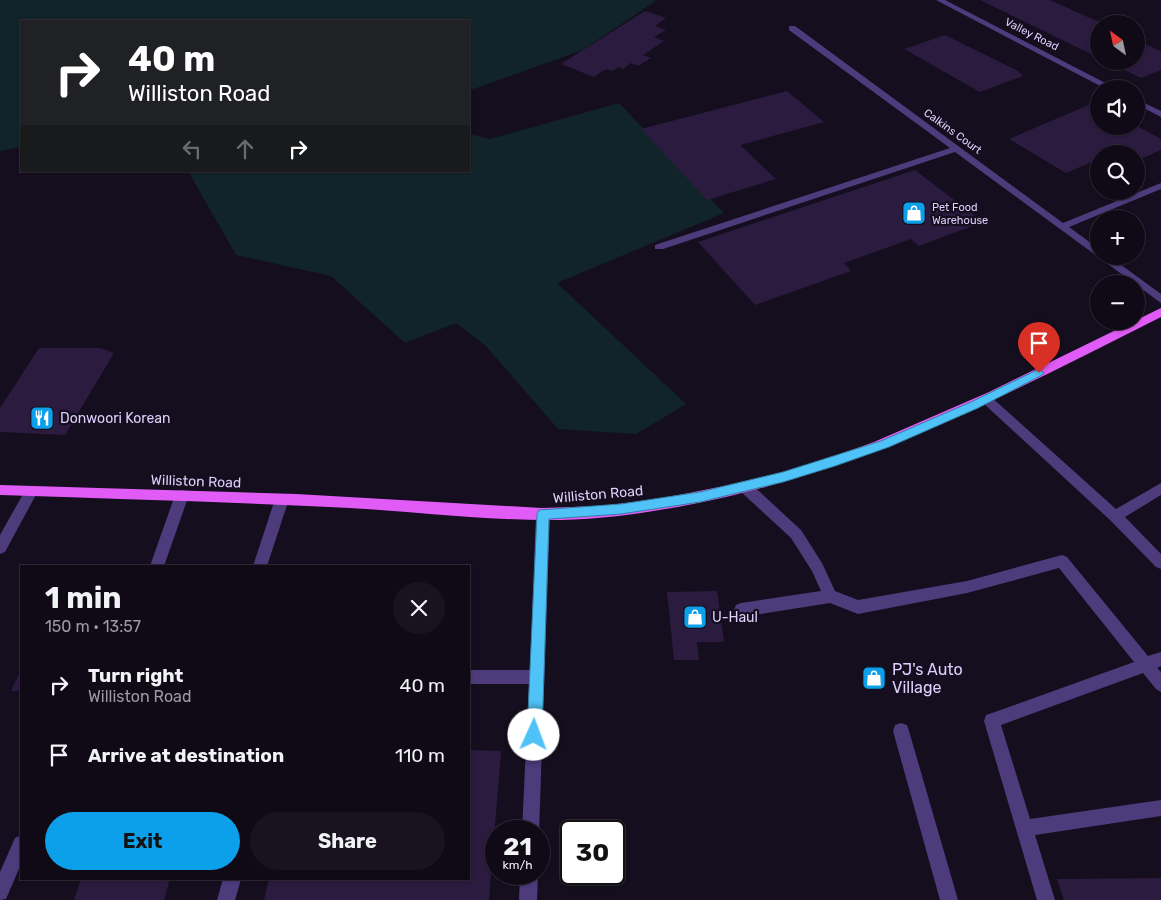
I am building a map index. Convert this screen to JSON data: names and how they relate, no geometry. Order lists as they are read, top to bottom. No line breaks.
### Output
{"streets":{"main road":["Williston Road"],"street":["Valley Road","Calkins Court"]},"places":{"shop":["Pet Food Warehouse","U-Haul","PJ's Auto Village"],"restaurant":["Donwoori Korean"]},"north":"top left","page":{"map_buttons":["+","−"],"turn":["40 m","Williston Road"],"heading":["1 min","150 m · 13:57"],"list":[{"name":"Turn right","note":"Williston Road","value":"40 m"},{"name":"Arrive at destination","value":"110 m"}],"buttons":["Exit","Share"],"speed":"21 km/h","limit":"30"}}
